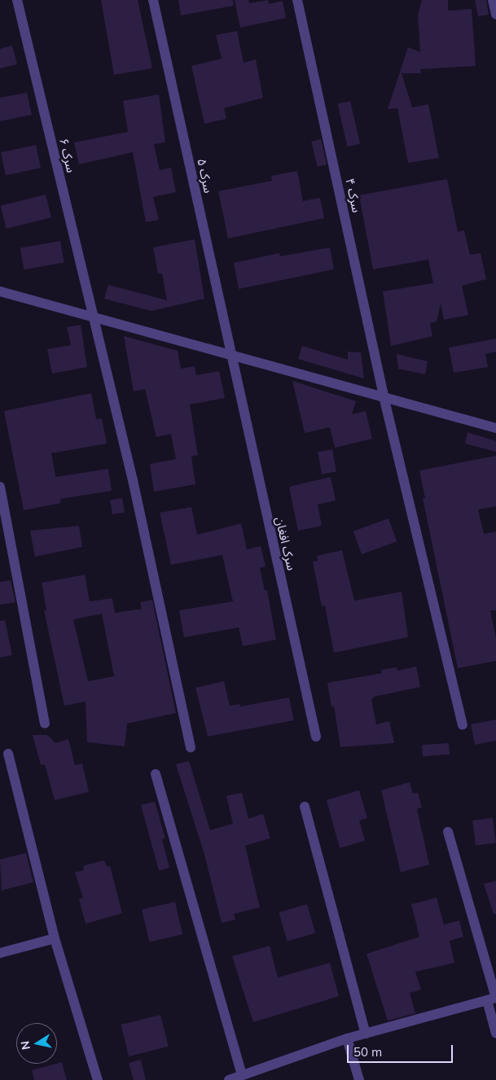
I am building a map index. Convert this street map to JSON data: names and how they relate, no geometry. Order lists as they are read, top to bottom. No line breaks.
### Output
{"streets":{"street":["سرک ۶","سرک ۵","سرک ۴","سرک افغان"]},"crossings":[["سرک ۵","سرک افغان"]],"scale_bar":"50 m","north":"left"}
